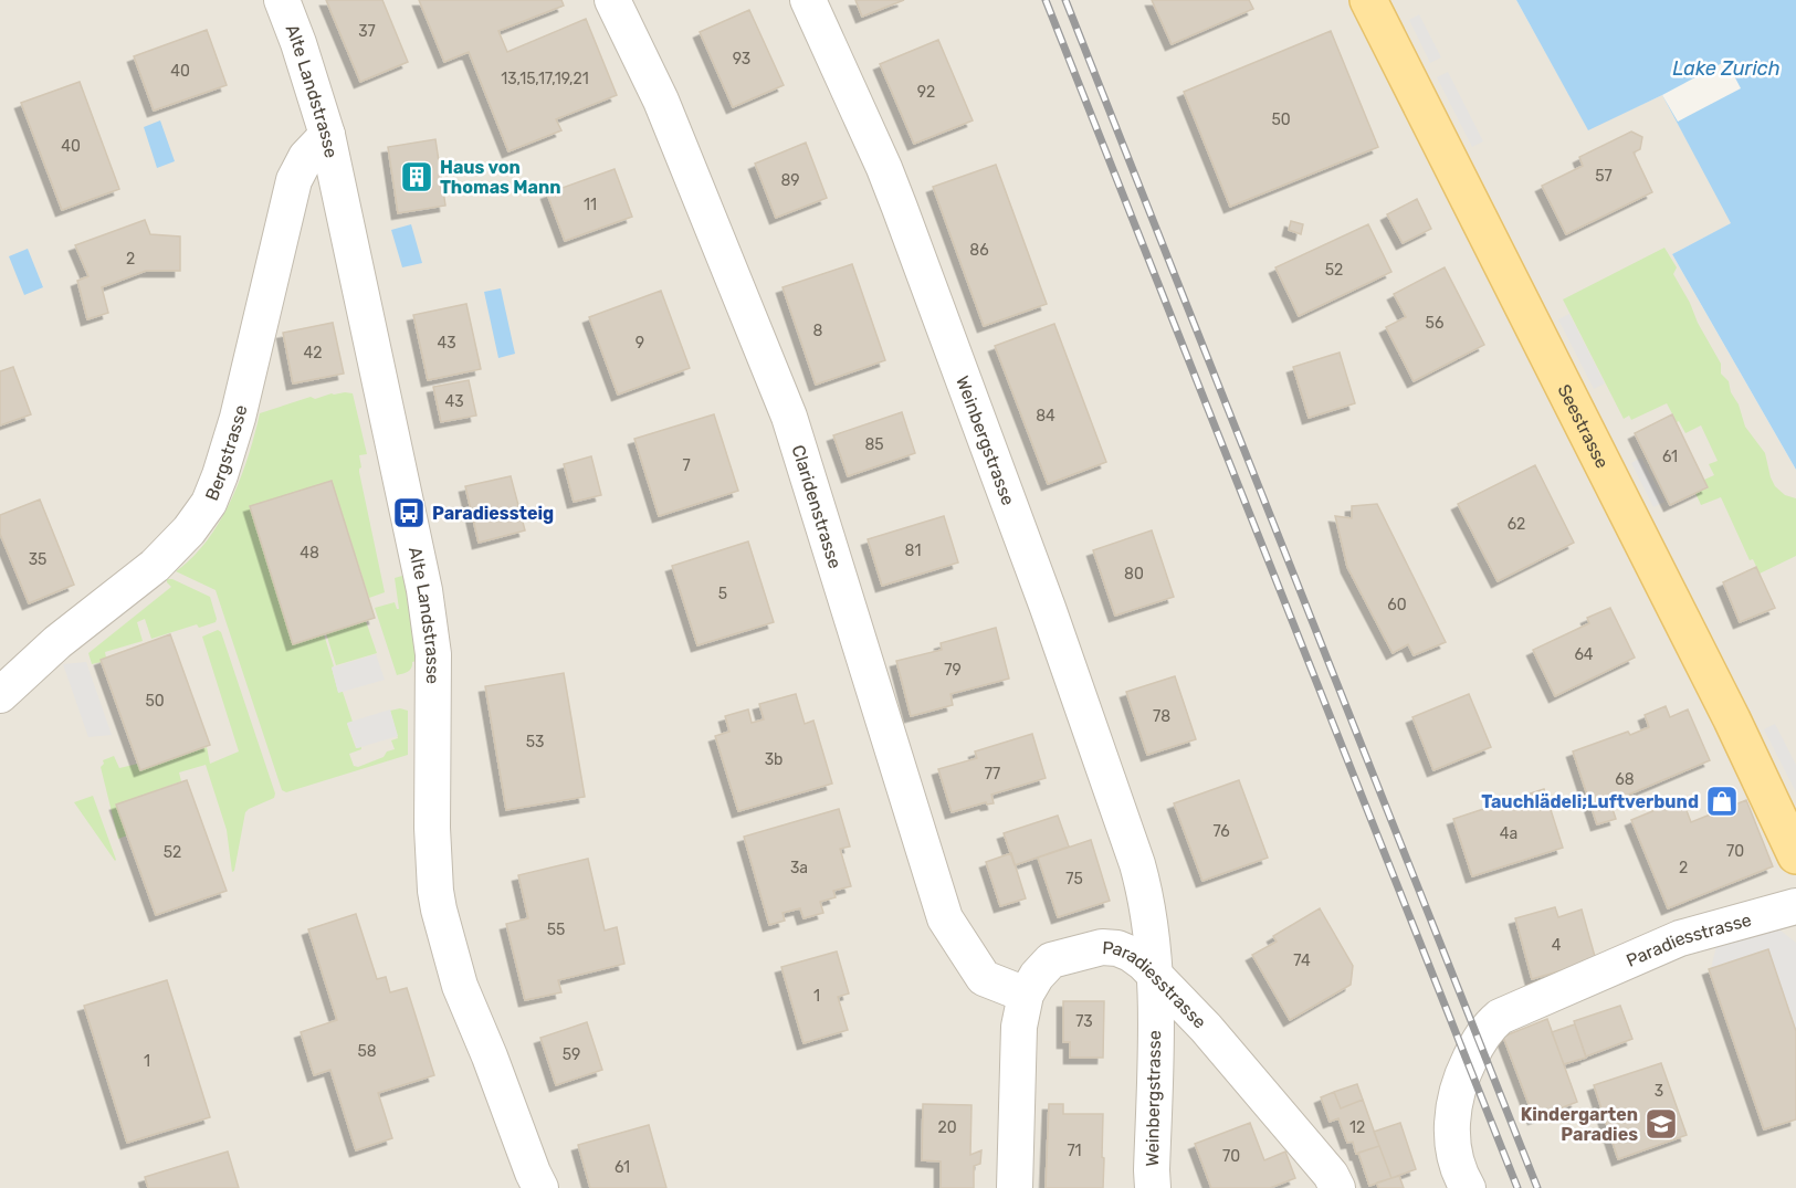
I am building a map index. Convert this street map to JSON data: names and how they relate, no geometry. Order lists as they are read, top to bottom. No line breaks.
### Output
{"streets":{"main road":["Seestrasse"],"street":["Alte Landstrasse","Weinbergstrasse","Bergstrasse","Claridenstrasse","Paradiesstrasse"]},"crossings":[["Alte Landstrasse","Bergstrasse"],["Weinbergstrasse","Paradiesstrasse"],["Claridenstrasse","Paradiesstrasse"]],"water":["Lake Zurich"],"places":{"building":["Haus von Thomas Mann"],"bus stop":["Paradiessteig"],"shop":["Tauchlädeli;Luftverbund"],"school or university":["Kindergarten Paradies"]},"house_numbers":["37","93","40","13,15,17,19,21","92","50","40","57","89","11","86","2","52","56","8","43","9","42","43","84","85","61","7","62","81","48","35","80","5","60","64","79","50","78","53","3b","77","68","76","4a","70","52","3a","2","75","55","4","74","1","73","58","59","1","3","20","12","71","70","61"]}
